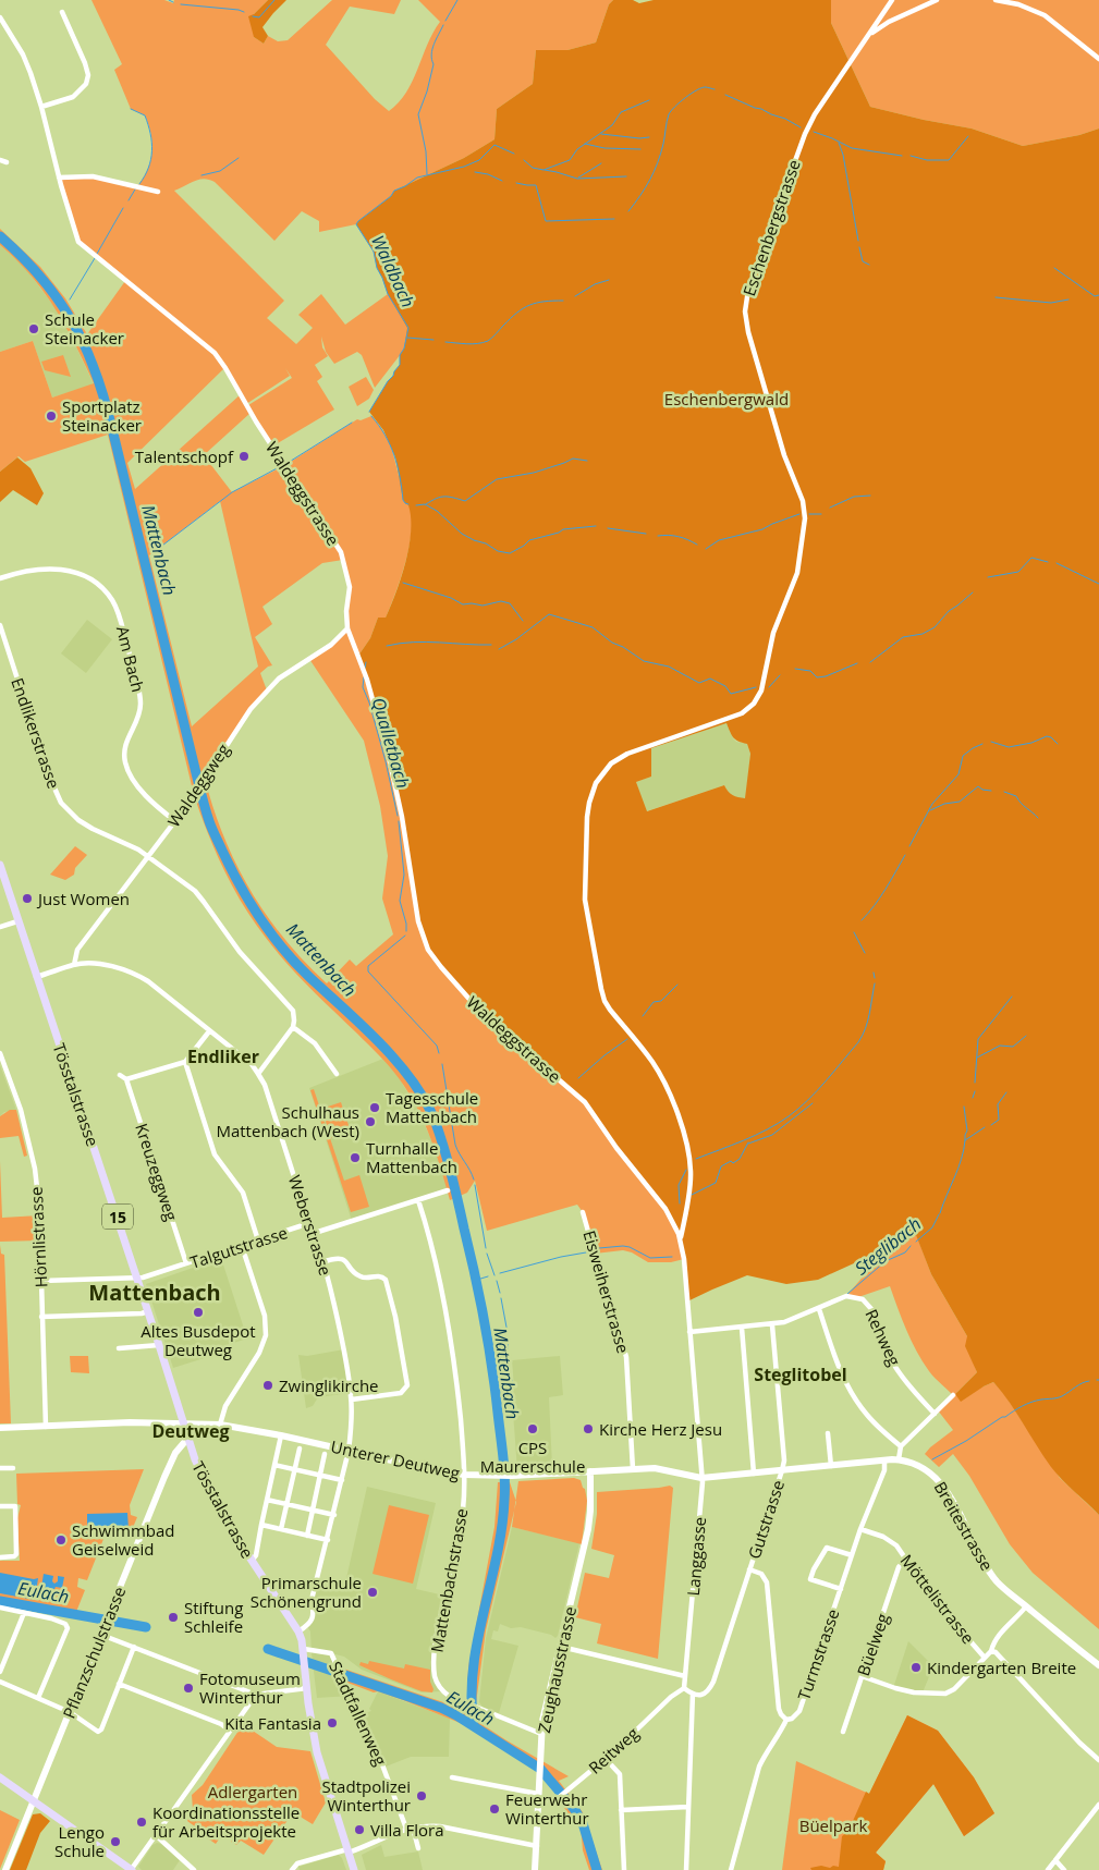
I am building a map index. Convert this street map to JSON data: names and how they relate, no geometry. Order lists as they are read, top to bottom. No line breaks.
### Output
{"streets":{"main road":["Tösstalstrasse","15"],"street":["Eschenbergstrasse","Waldeggstrasse","Am Bach","Endlikerstrasse","Waldeggweg","Kreuzeggweg","Weberstrasse","Hörnlistrasse","Talgutstrasse","Eisweiherstrasse","Rehweg","Unterer Deutweg","Gutstrasse","Breitestrasse","Langgasse","Mattenbachstrasse","Möttelistrasse","Büelweg","Pflanzschulstrasse","Turmstrasse","Zeughausstrasse","Stadtfallenweg","Reitweg"]},"crossings":[["Eschenbergstrasse","Waldeggstrasse"],["Eschenbergstrasse","Langgasse"],["Waldeggstrasse","Waldeggweg"],["Waldeggstrasse","Langgasse"],["Am Bach","Waldeggweg"],["Endlikerstrasse","Waldeggweg"],["Waldeggweg","Weberstrasse"],["Tösstalstrasse","Weberstrasse"],["Tösstalstrasse","Talgutstrasse"],["Tösstalstrasse","Unterer Deutweg"],["Tösstalstrasse","Pflanzschulstrasse"],["Tösstalstrasse","Stadtfallenweg"],["Kreuzeggweg","Talgutstrasse"],["Weberstrasse","Talgutstrasse"],["Weberstrasse","Unterer Deutweg"],["Hörnlistrasse","Talgutstrasse"],["Hörnlistrasse","Unterer Deutweg"],["Eisweiherstrasse","Unterer Deutweg"],["Rehweg","Gutstrasse"],["Rehweg","Langgasse"],["Unterer Deutweg","Breitestrasse"],["Unterer Deutweg","Langgasse"],["Unterer Deutweg","Mattenbachstrasse"],["Unterer Deutweg","Zeughausstrasse"],["Gutstrasse","Breitestrasse"],["Gutstrasse","Turmstrasse"],["Breitestrasse","Langgasse"],["Breitestrasse","Turmstrasse"],["Langgasse","Reitweg"],["Mattenbachstrasse","Zeughausstrasse"],["Möttelistrasse","Büelweg"],["Möttelistrasse","Turmstrasse"],["Zeughausstrasse","Reitweg"]],"districts":["Endliker","Mattenbach","Steglitobel","Deutweg"],"water":["Waldbach","Mattenbach","Qualletbach","Steglibach","Eulach"],"parks":["Eschenbergwald","Adlergarten","Büelpark"],"places":["Schule Steinacker","Sportplatz Steinacker","Talentschopf","Just Women","Tagesschule Mattenbach","Schulhaus Mattenbach (West)","Turnhalle Mattenbach","Altes Busdepot Deutweg","Zwinglikirche","CPS Maurerschule","Kirche Herz Jesu","Schwimmbad Geiselweid","Primarschule Schönengrund","Stiftung Schleife","Kindergarten Breite","Fotomuseum Winterthur","Kita Fantasia","Stadtpolizei Winterthur","Feuerwehr Winterthur","Koordinationsstelle für Arbeitsprojekte","Villa Flora","Lengo Schule"]}
